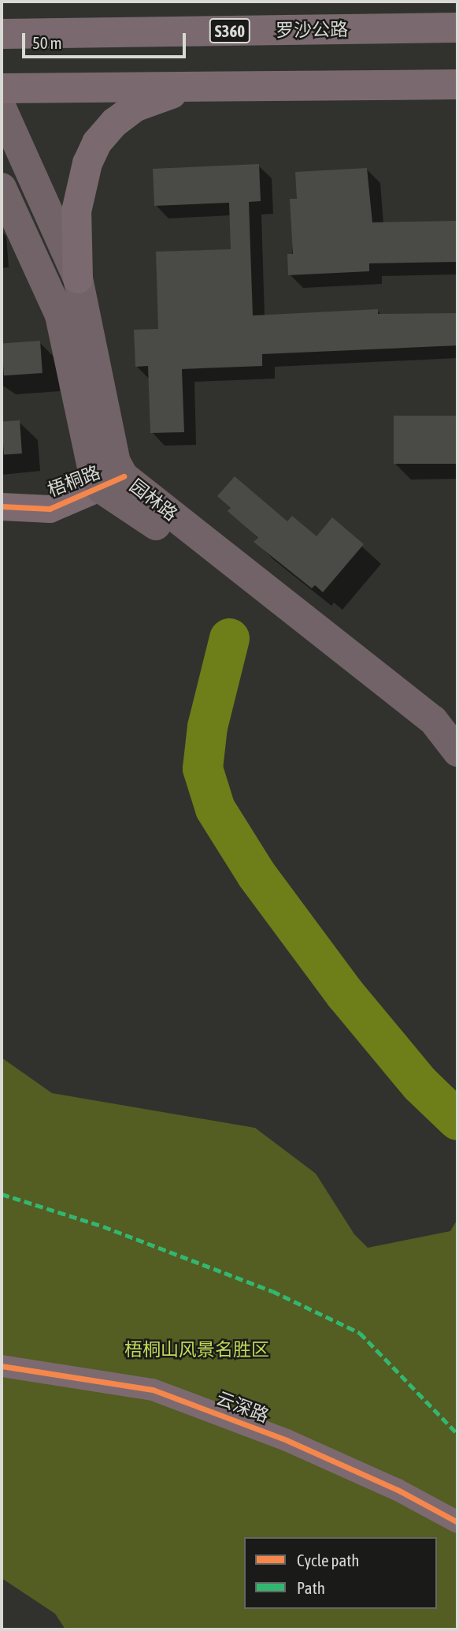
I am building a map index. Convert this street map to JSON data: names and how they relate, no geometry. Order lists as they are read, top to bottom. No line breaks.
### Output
{"streets":{"main road":["罗沙公路","S360","园林路"],"street":["梧桐路","云深路"]},"crossings":[["梧桐路","园林路"]],"parks":["梧桐山风景名胜区"],"legend":["Cycle path","Path"],"scale_bar":"50 m"}
